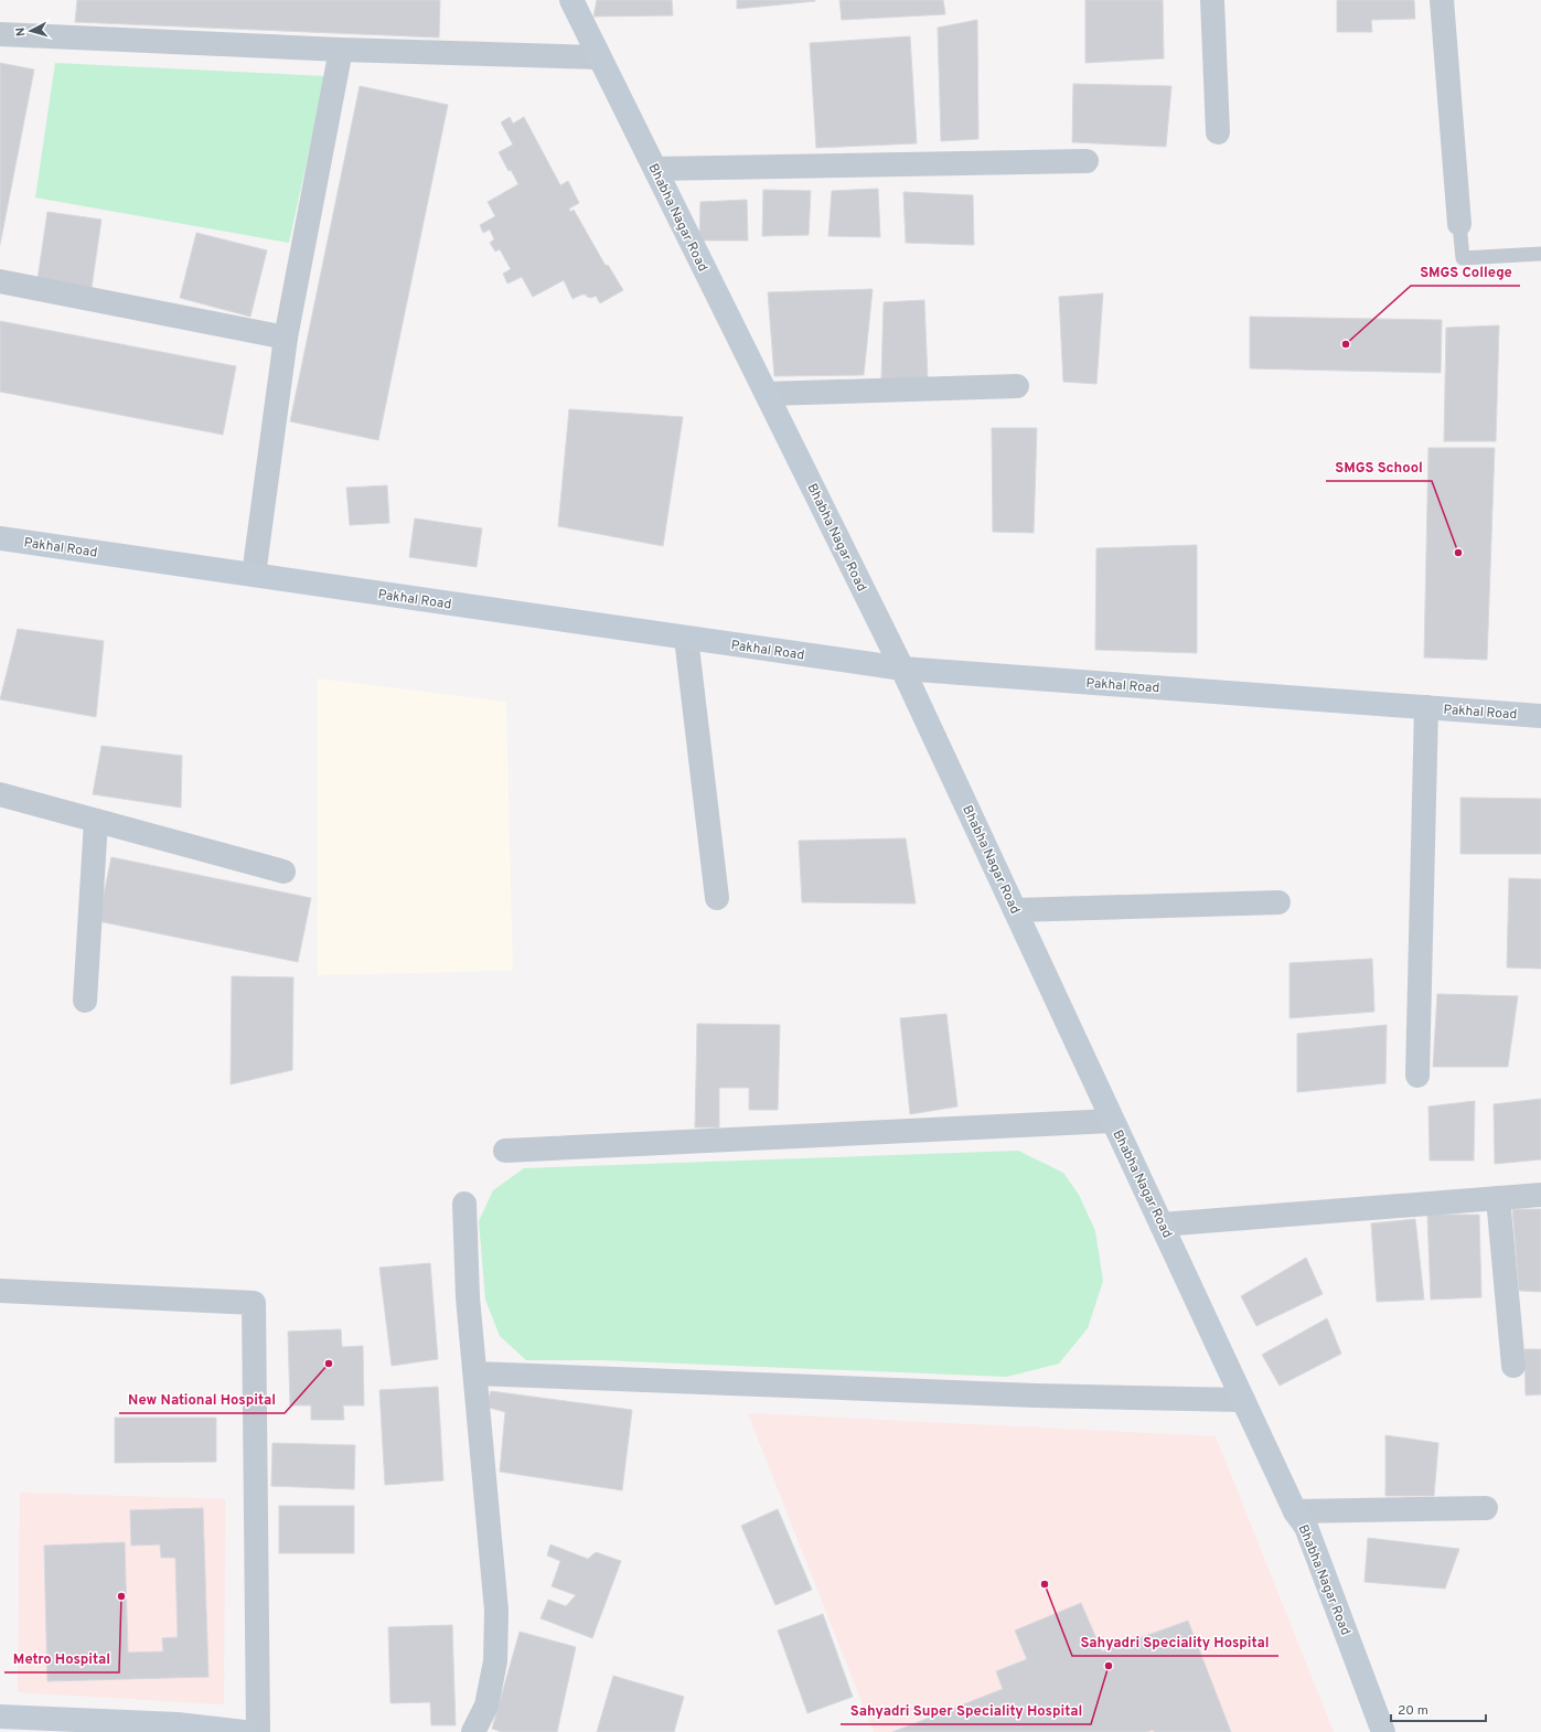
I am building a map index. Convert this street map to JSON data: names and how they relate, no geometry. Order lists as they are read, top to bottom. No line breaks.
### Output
{"streets":{"main road":["Bhabha Nagar Road","Pakhal Road"]},"crossings":[["Bhabha Nagar Road","Pakhal Road"]],"places":["SMGS College","SMGS School","New National Hospital","Sahyadri Speciality Hospital","Metro Hospital","Sahyadri Super Speciality Hospital"],"scale_bar":"20 m","north":"left"}
